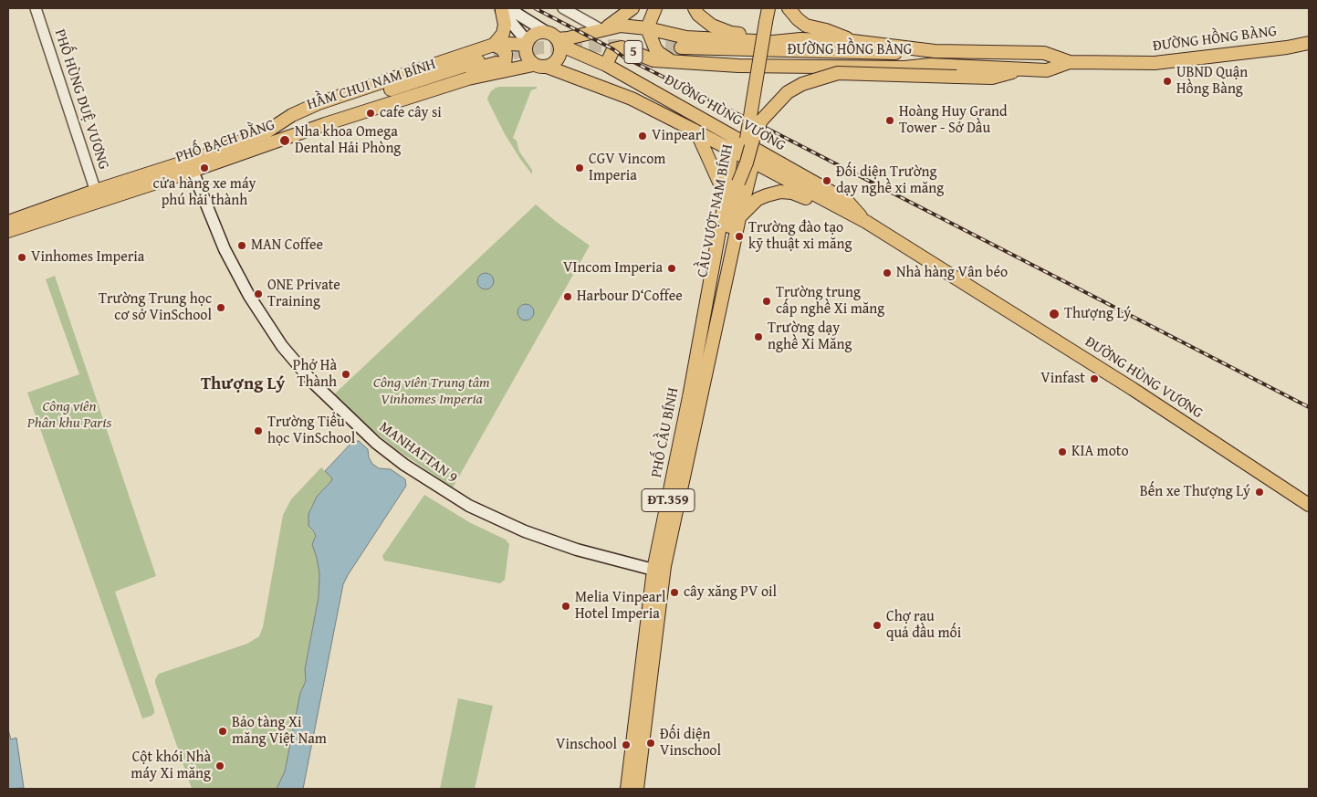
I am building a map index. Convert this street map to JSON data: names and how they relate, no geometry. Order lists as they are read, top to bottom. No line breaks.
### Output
{"streets":{"main road":["ĐƯỜNG HỒNG BÀNG","5","HẦM CHUI NAM BÍNH","ĐƯỜNG HÙNG VƯƠNG","PHỐ BẠCH ĐẰNG","CẦU VƯỢT NAM BÍNH","PHỐ CẦU BÍNH","MANHATTAN 9","ĐT.359"],"street":["PHỐ HÙNG DUỆ VƯƠNG"]},"crossings":[["ĐƯỜNG HỒNG BÀNG","5"],["ĐƯỜNG HỒNG BÀNG","ĐƯỜNG HÙNG VƯƠNG"],["ĐƯỜNG HỒNG BÀNG","PHỐ BẠCH ĐẰNG"],["5","ĐƯỜNG HÙNG VƯƠNG"],["HẦM CHUI NAM BÍNH","PHỐ BẠCH ĐẰNG"],["PHỐ HÙNG DUỆ VƯƠNG","PHỐ BẠCH ĐẰNG"],["ĐƯỜNG HÙNG VƯƠNG","PHỐ BẠCH ĐẰNG"],["ĐƯỜNG HÙNG VƯƠNG","PHỐ CẦU BÍNH"],["PHỐ BẠCH ĐẰNG","MANHATTAN 9"],["CẦU VƯỢT NAM BÍNH","PHỐ CẦU BÍNH"],["PHỐ CẦU BÍNH","MANHATTAN 9"]],"districts":["Thượng Lý"],"parks":["Công viên Trung tâm Vinhomes Imperia","Công viên Phân khu Paris"],"places":["UBND Quận Hồng Bàng","cafe cây si","Hoàng Huy Grand Tower - Sở Dầu","Vinpearl","Nha khoa Omega Dental Hải Phòng","cửa hàng xe máy phú hải thành","CGV Vincom Imperia","Đối diện Trường dạy nghề xi măng","Trường đào tạo kỹ thuật xi măng","MAN Coffee","Vinhomes Imperia","VIncom Imperia","Nhà hàng Vân béo","ONE Private Training","Harbour D‘Coffee","Trường trung cấp nghề Xi măng","Trường Trung học cơ sở VinSchool","Thượng Lý","Trường dạy nghề Xi Măng","Phở Hà Thành","Vinfast","Trường Tiểu học VinSchool","KIA moto","Bến xe Thượng Lý","cây xăng PV oil","Melia Vinpearl Hotel Imperia","Chợ rau quả đầu mối","Bảo tàng Xi măng Việt Nam","Đối diện Vinschool","Vinschool","Cột khói Nhà máy Xi măng"]}
